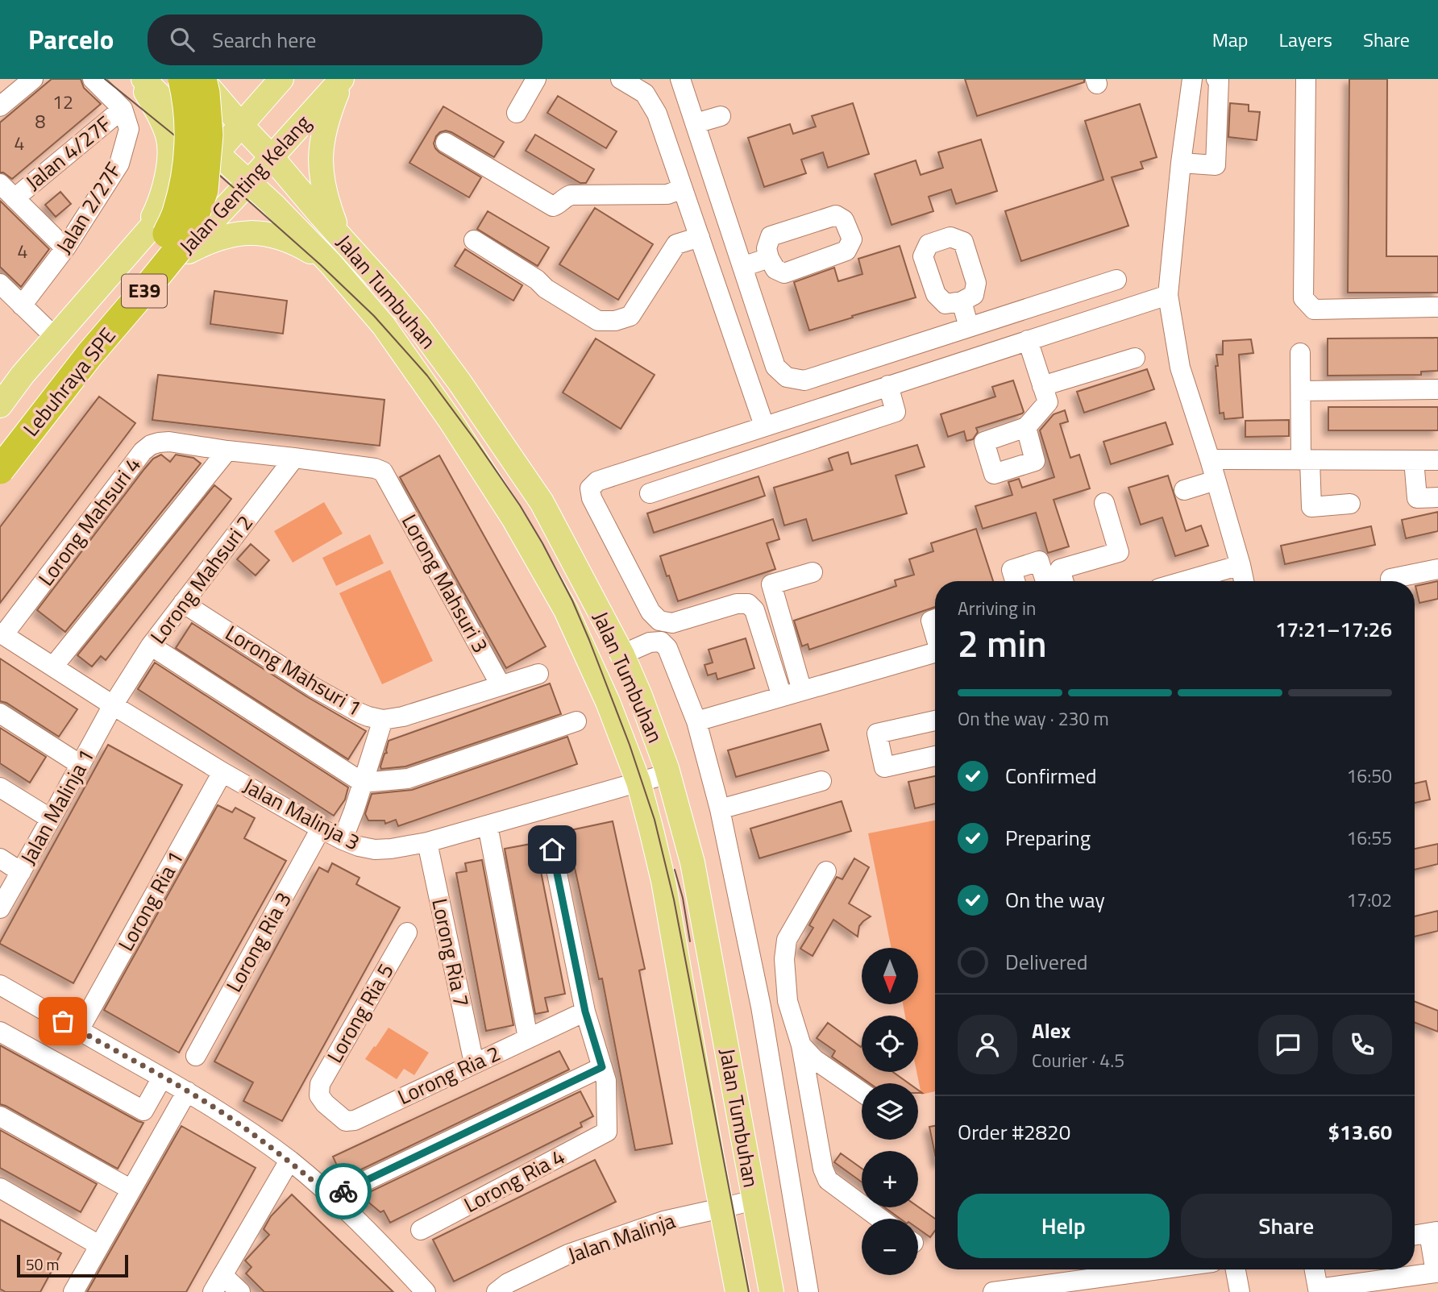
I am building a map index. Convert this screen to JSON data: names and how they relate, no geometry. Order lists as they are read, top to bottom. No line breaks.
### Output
{"streets":{"highway":["E39","Lebuhraya SPE"],"main road":["Jalan Genting Kelang","Jalan Tumbuhan"],"street":["Jalan 4/27F","Jalan 2/27F","Lorong Mahsuri 4","Lorong Mahsuri 2","Lorong Mahsuri 3","Lorong Mahsuri 1","Jalan Malinja 1","Jalan Malinja 3","Lorong Ria 1","Lorong Ria 3","Lorong Ria 7","Lorong Ria 5","Lorong Ria 2","Lorong Ria 4","Jalan Malinja"]},"crossings":[["Jalan 4/27F","Jalan 2/27F"],["Jalan Genting Kelang","Jalan Tumbuhan"],["Jalan Tumbuhan","Lebuhraya SPE"],["Jalan Tumbuhan","Jalan Malinja 3"],["Jalan Tumbuhan","Jalan Malinja"],["Lorong Mahsuri 4","Lorong Mahsuri 2"],["Lorong Mahsuri 4","Lorong Mahsuri 3"],["Lorong Mahsuri 4","Jalan Malinja 3"],["Lorong Mahsuri 2","Lorong Mahsuri 1"],["Lorong Mahsuri 2","Jalan Malinja 1"],["Lorong Mahsuri 2","Jalan Malinja 3"],["Lorong Mahsuri 3","Lorong Mahsuri 1"],["Jalan Malinja 1","Jalan Malinja 3"],["Jalan Malinja 3","Lorong Ria 1"],["Jalan Malinja 3","Lorong Ria 3"],["Jalan Malinja 3","Lorong Ria 7"],["Lorong Ria 7","Lorong Ria 2"],["Lorong Ria 5","Lorong Ria 2"]],"house_numbers":["12","8","4","4"],"scale_bar":"50 m","north":"bottom","page":{"header":"Parcelo","search":"Search here","nav":["Map","Layers","Share"],"heading":["2 min","Arriving in","17:21–17:26"],"panel":["Alex","Courier · 4.5","Order #2820","$13.60"],"bar":"On the way · 230 m","list":[["Confirmed","16:50"],["Preparing","16:55"],["On the way","17:02"],"Delivered"],"map_buttons":["+","−"],"buttons":["Help","Share"],"scale":"50 m"}}
